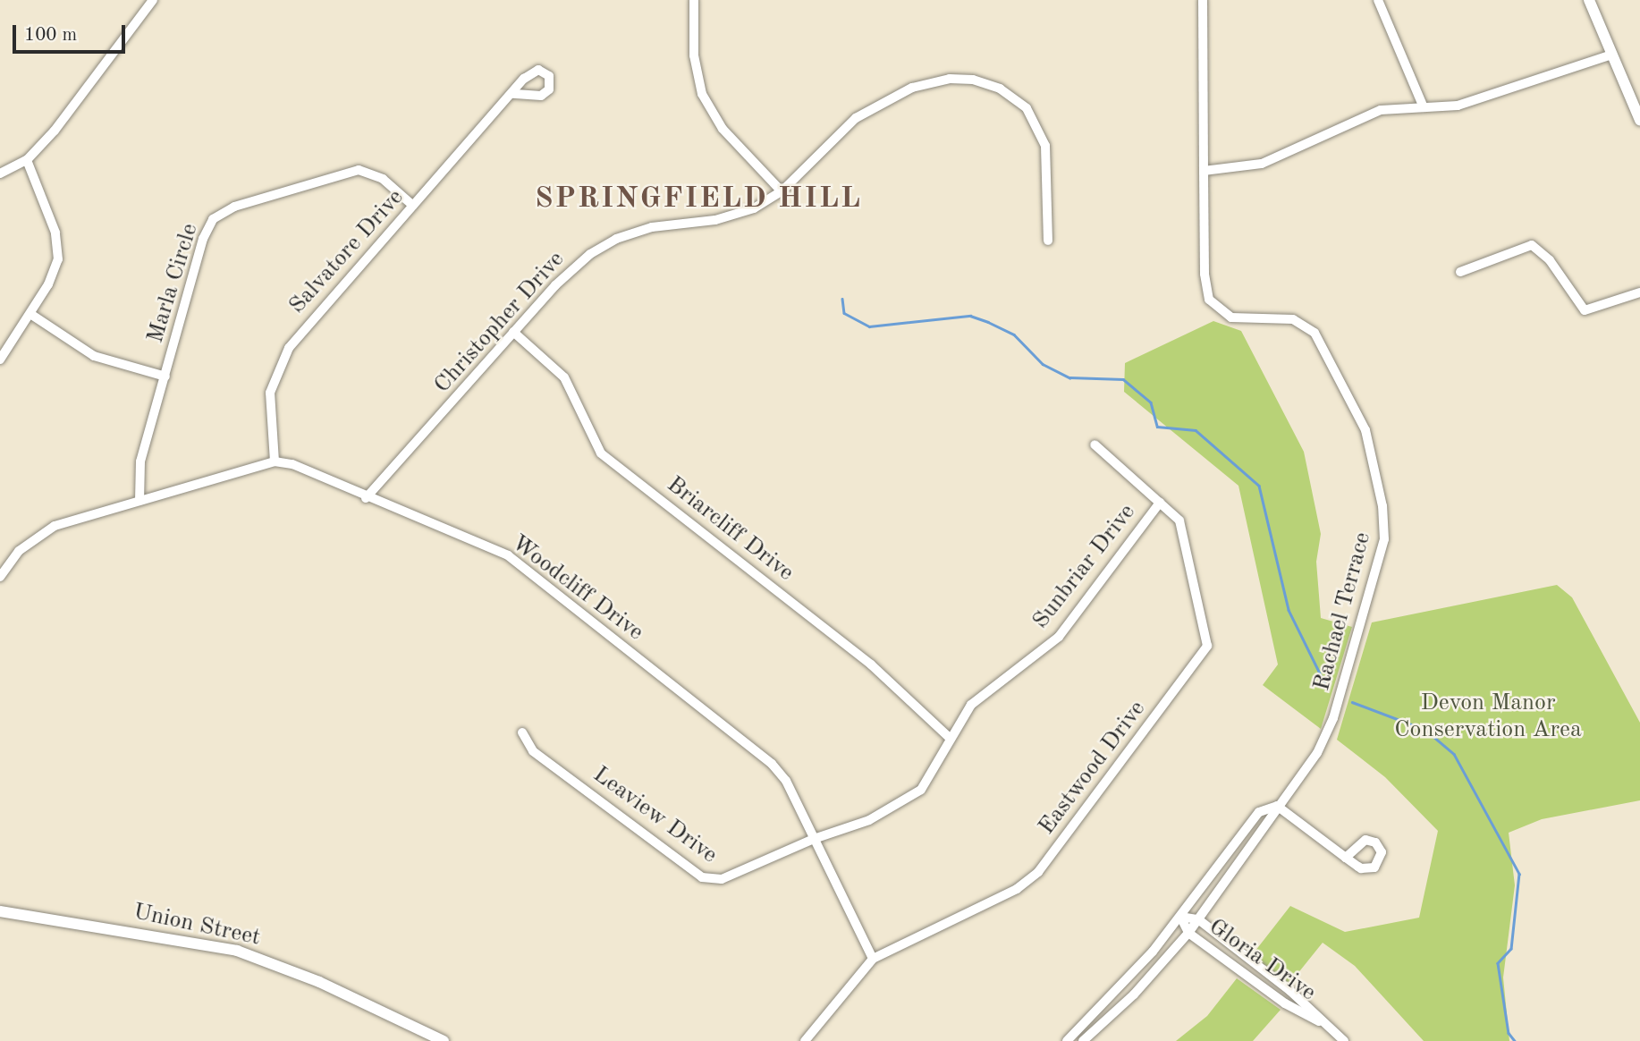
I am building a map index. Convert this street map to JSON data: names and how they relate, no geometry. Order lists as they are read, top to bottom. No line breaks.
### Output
{"streets":{"main road":["Union Street"],"street":["Salvatore Drive","Marla Circle","Christopher Drive","Briarcliff Drive","Sunbriar Drive","Woodcliff Drive","Rachael Terrace","Eastwood Drive","Leaview Drive","Gloria Drive"]},"crossings":[["Salvatore Drive","Marla Circle"],["Salvatore Drive","Woodcliff Drive"],["Christopher Drive","Briarcliff Drive"],["Christopher Drive","Woodcliff Drive"],["Briarcliff Drive","Sunbriar Drive"],["Sunbriar Drive","Woodcliff Drive"],["Sunbriar Drive","Eastwood Drive"],["Sunbriar Drive","Leaview Drive"],["Woodcliff Drive","Eastwood Drive"],["Woodcliff Drive","Leaview Drive"],["Rachael Terrace","Gloria Drive"]],"districts":["SPRINGFIELD HILL"],"parks":["Devon Manor Conservation Area"],"scale_bar":"100 m"}
